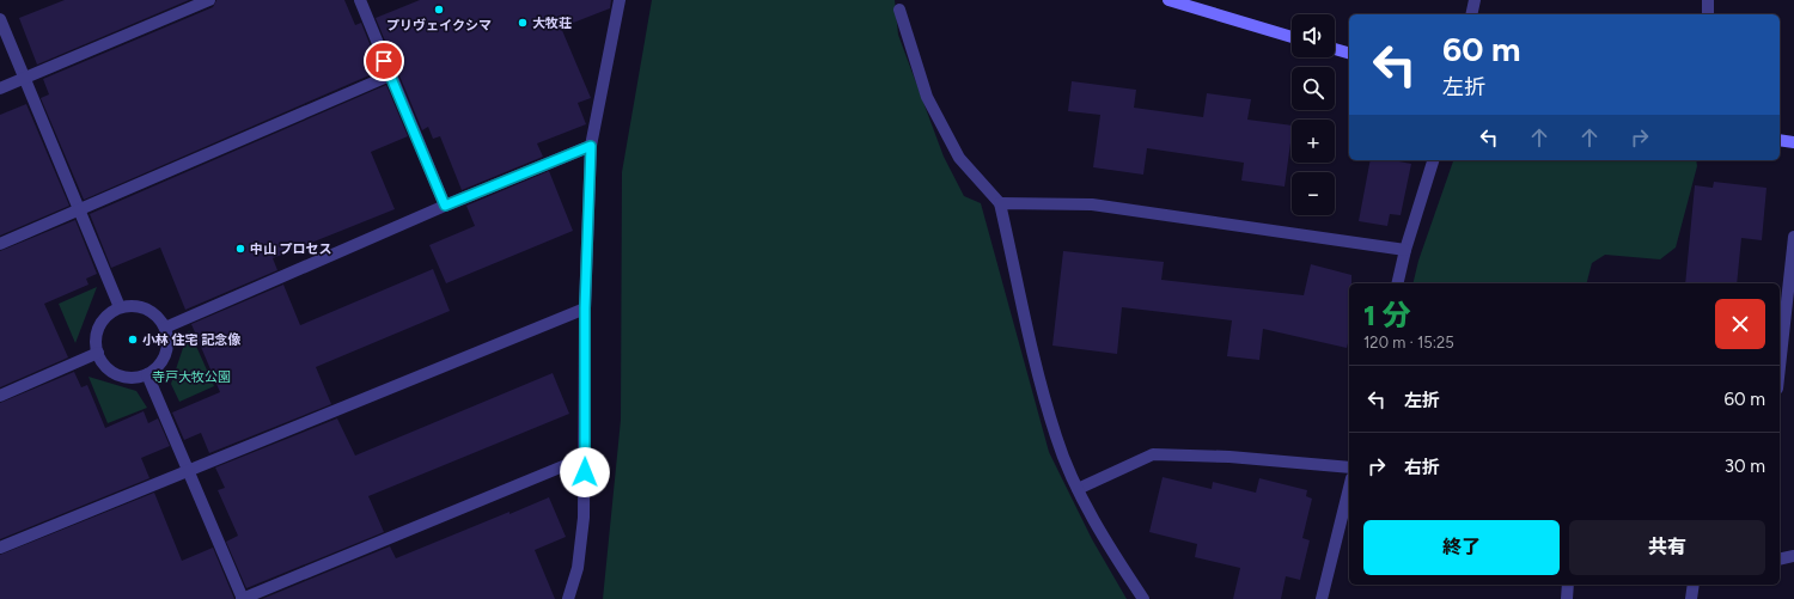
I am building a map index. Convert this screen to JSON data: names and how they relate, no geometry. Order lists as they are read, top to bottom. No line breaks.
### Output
{"parks":["寺戸大牧公園"],"places":["プリヴェイクシマ","大牧荘","中山 プロセス","小林 住宅 記念像"],"page":{"map_buttons":["+","−"],"turn":["60 m","左折"],"heading":["1 分","120 m · 15:25"],"list":[{"name":"左折","value":"60 m"},{"name":"右折","value":"30 m"}],"buttons":["終了","共有"]}}
